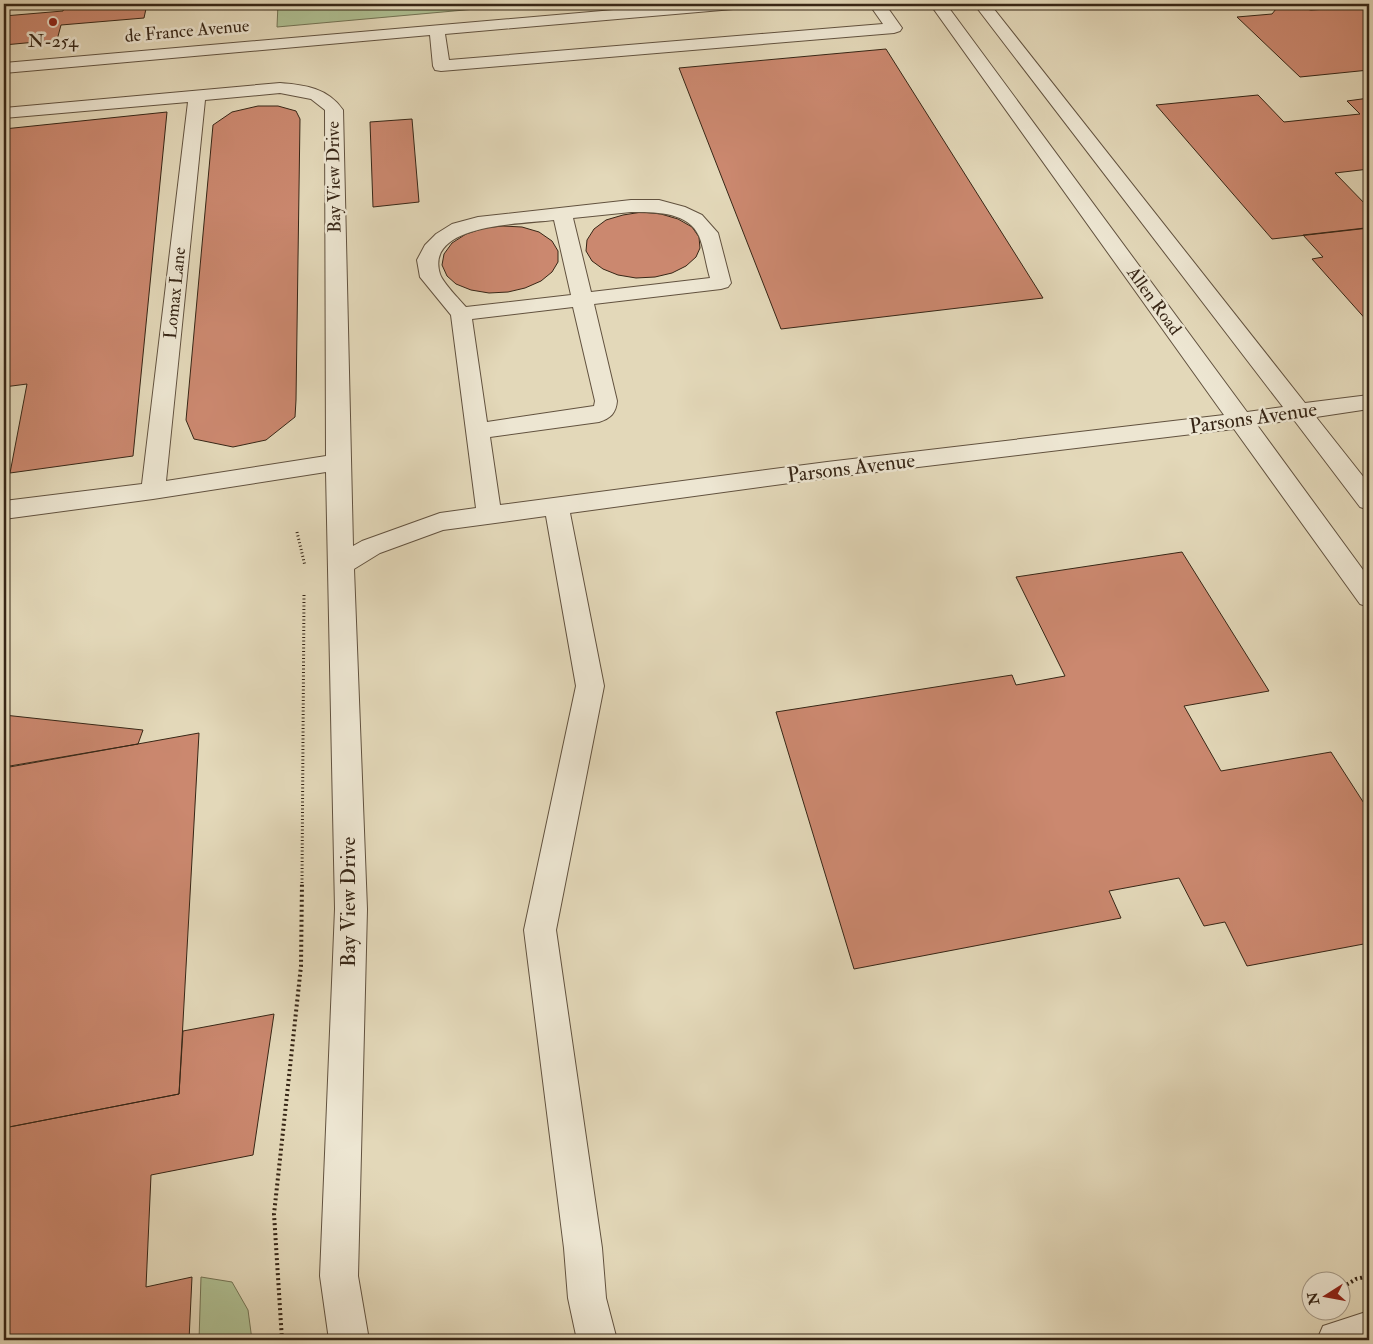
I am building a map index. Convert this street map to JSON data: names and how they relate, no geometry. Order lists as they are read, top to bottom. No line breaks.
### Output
{"streets":{"street":["de France Avenue","Bay View Drive","Lomax Lane","Allen Road","Parsons Avenue"]},"crossings":[["Bay View Drive","Lomax Lane"],["Bay View Drive","Parsons Avenue"],["Allen Road","Parsons Avenue"]],"places":["N-254"],"north":"left"}
